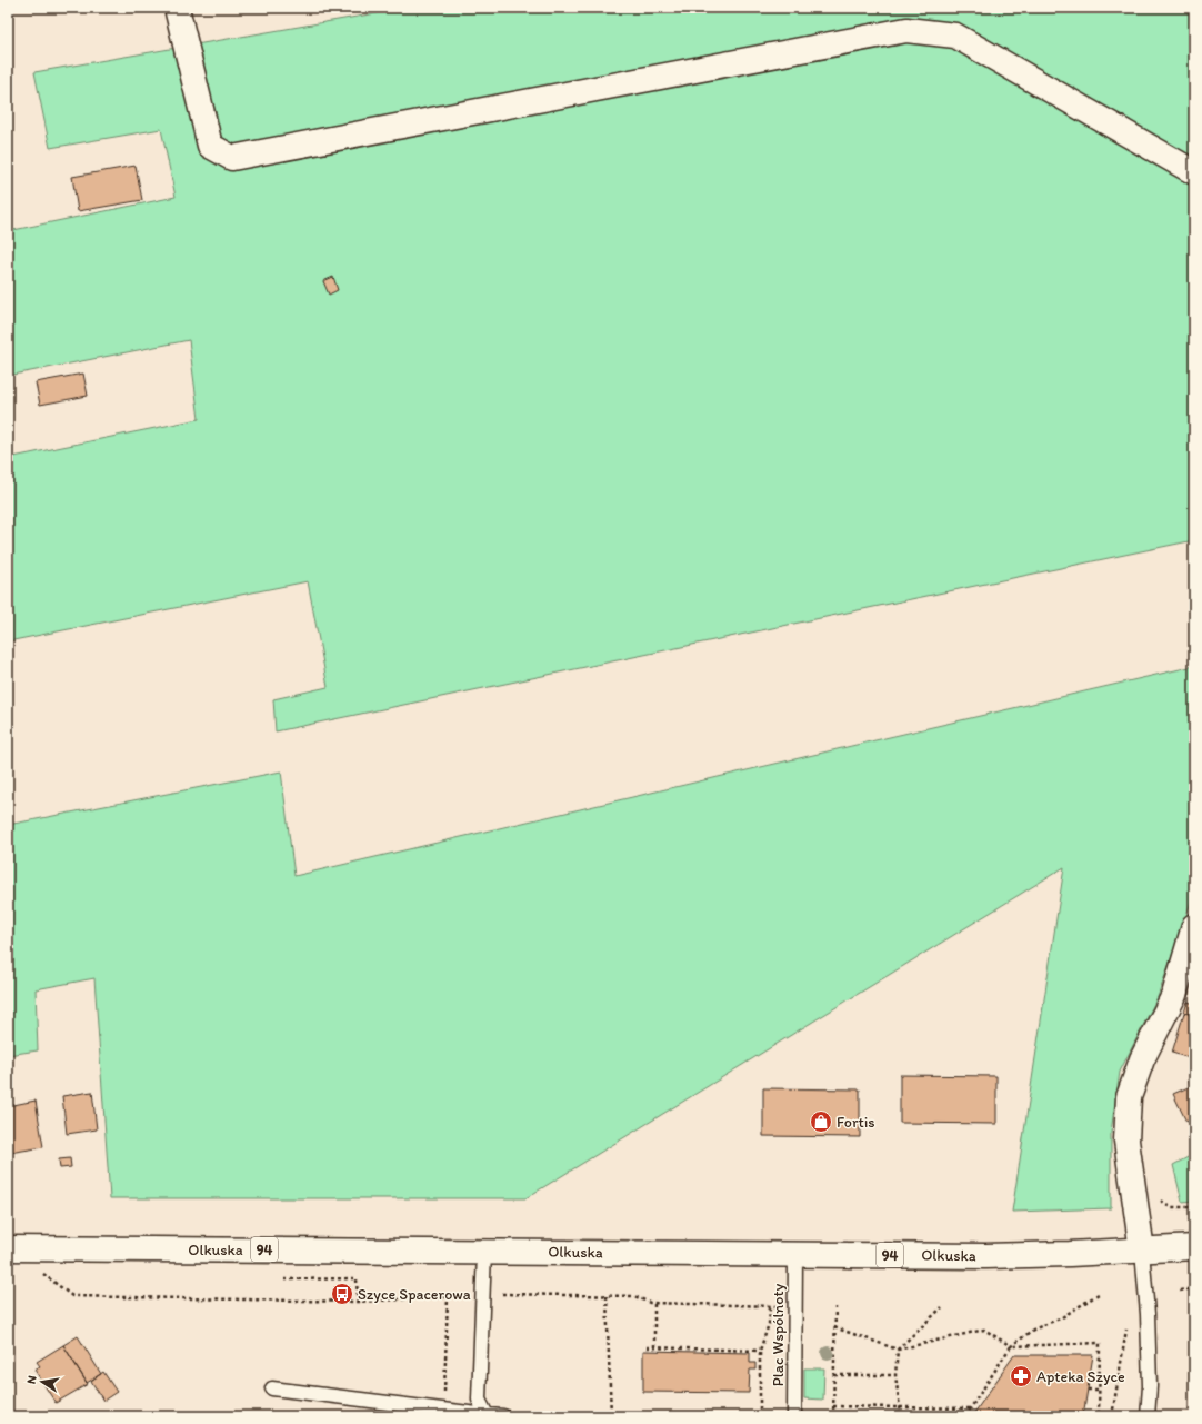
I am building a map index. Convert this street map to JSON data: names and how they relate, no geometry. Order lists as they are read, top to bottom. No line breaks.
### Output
{"streets":{"street":["Olkuska","94"],"lane":["Plac Wspólnoty"]},"crossings":[["Olkuska","94"],["Olkuska","Plac Wspólnoty"]],"places":{"shop":["Fortis"],"bus stop":["Szyce Spacerowa"],"pharmacy":["Apteka Szyce"]},"north":"left"}
